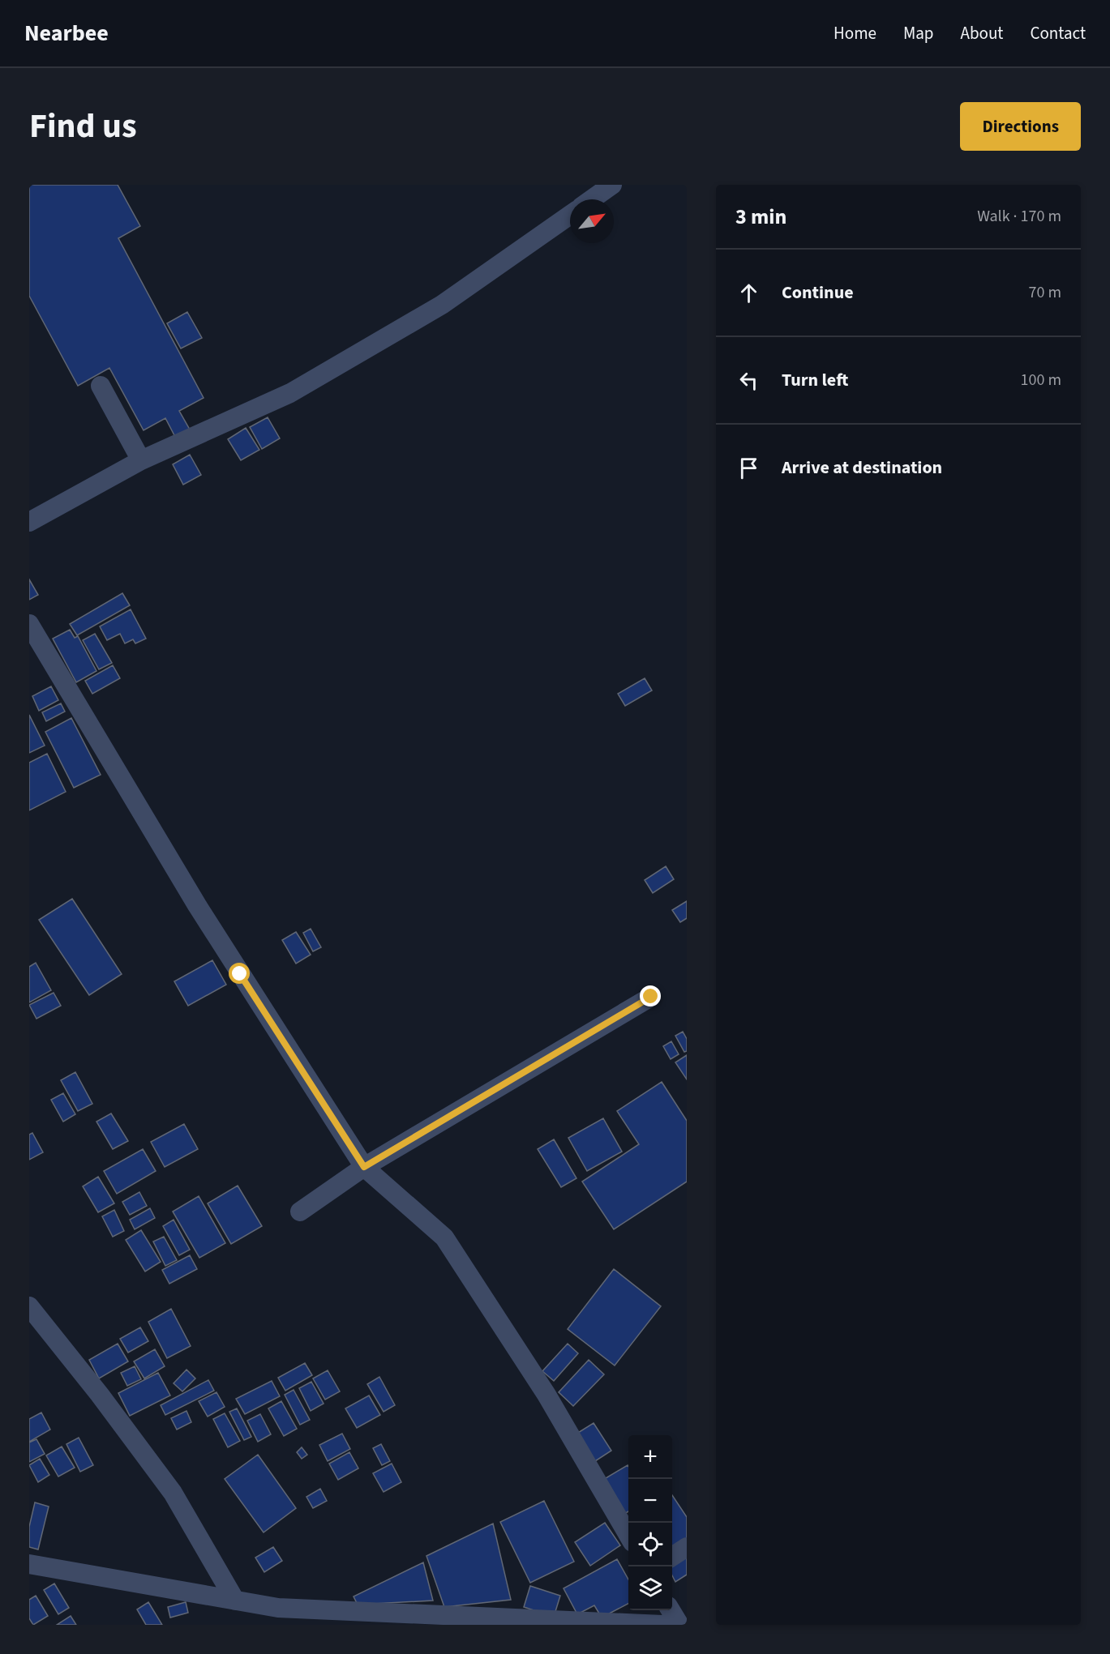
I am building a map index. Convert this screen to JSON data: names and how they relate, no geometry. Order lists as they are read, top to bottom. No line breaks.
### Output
{"north":"top right","page":{"header":"Nearbee","nav":["Home","Map","About","Contact"],"title":"Find us","buttons":"Directions","heading":["3 min","Walk · 170 m"],"list":[["Continue","70 m"],["Turn left","100 m"],"Arrive at destination"],"map_buttons":["+","−"]}}
